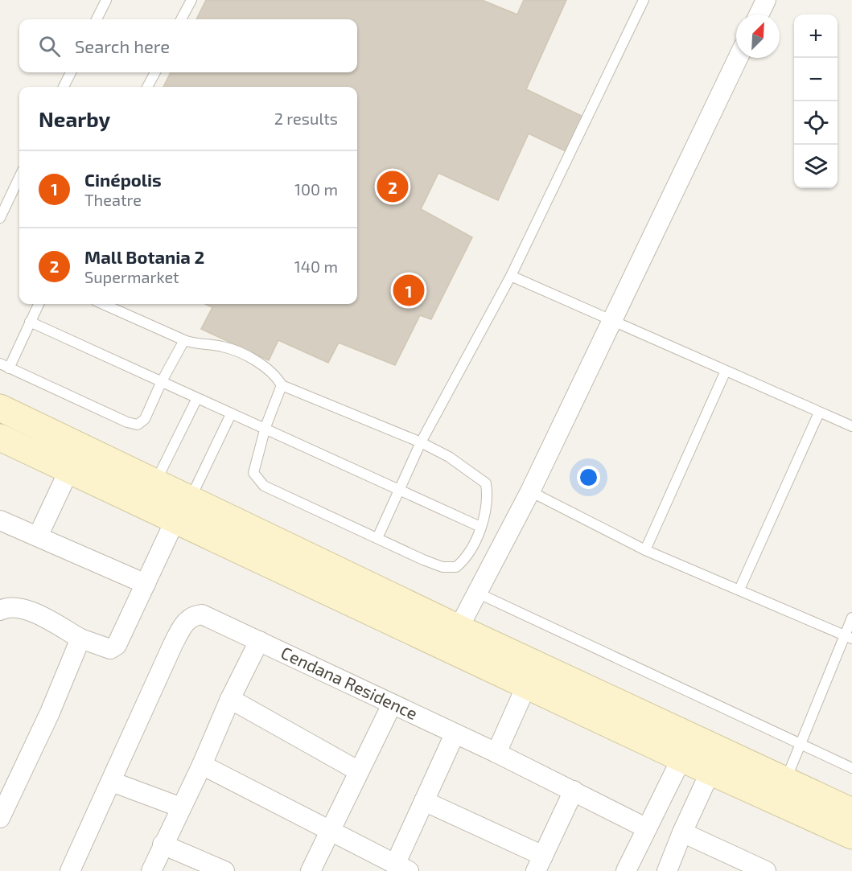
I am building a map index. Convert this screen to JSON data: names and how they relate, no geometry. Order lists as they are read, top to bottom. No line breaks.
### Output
{"streets":{"street":["Cendana Residence"]},"north":"top right","page":{"map_buttons":["+","−"],"search":"Search here","heading":["Nearby","2 results"],"list":[{"mark":"1","name":"Cinépolis","note":"Theatre","value":"100 m"},{"mark":"2","name":"Mall Botania 2","note":"Supermarket","value":"140 m"}],"pins":["2","1"]}}
